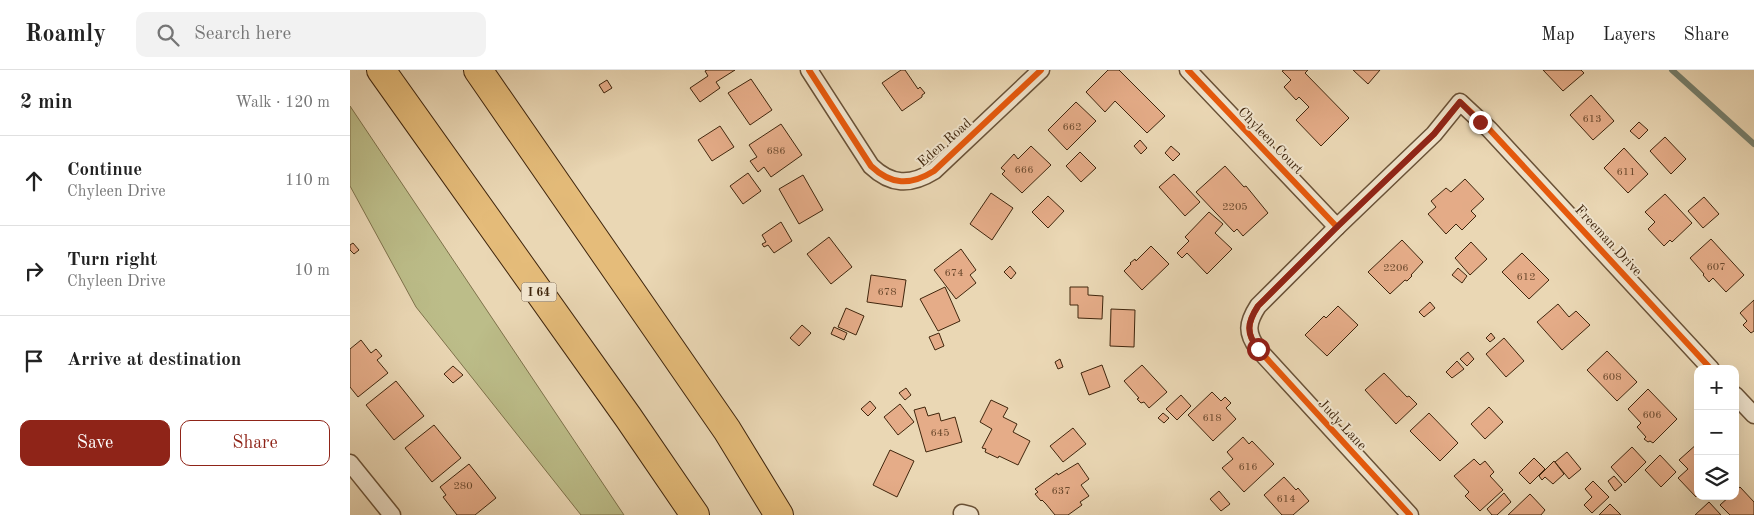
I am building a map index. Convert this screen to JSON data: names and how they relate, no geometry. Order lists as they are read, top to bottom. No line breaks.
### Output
{"streets":{"highway":["I 64"],"street":["Chyleen Court","Eden Road","Freeman Drive","Judy Lane"]},"crossings":[["Chyleen Court","Freeman Drive"],["Chyleen Court","Judy Lane"],["Freeman Drive","Judy Lane"]],"house_numbers":["613","662","686","666","611","2205","607","2206","674","612","678","608","606","618","645","616","280","637","614"],"page":{"header":"Roamly","search":"Search here","nav":["Map","Layers","Share"],"heading":["2 min","Walk · 120 m"],"list":[["Continue","Chyleen Drive","110 m"],["Turn right","Chyleen Drive","10 m"],"Arrive at destination"],"map_buttons":["+","−"],"buttons":["Save","Share"]}}
